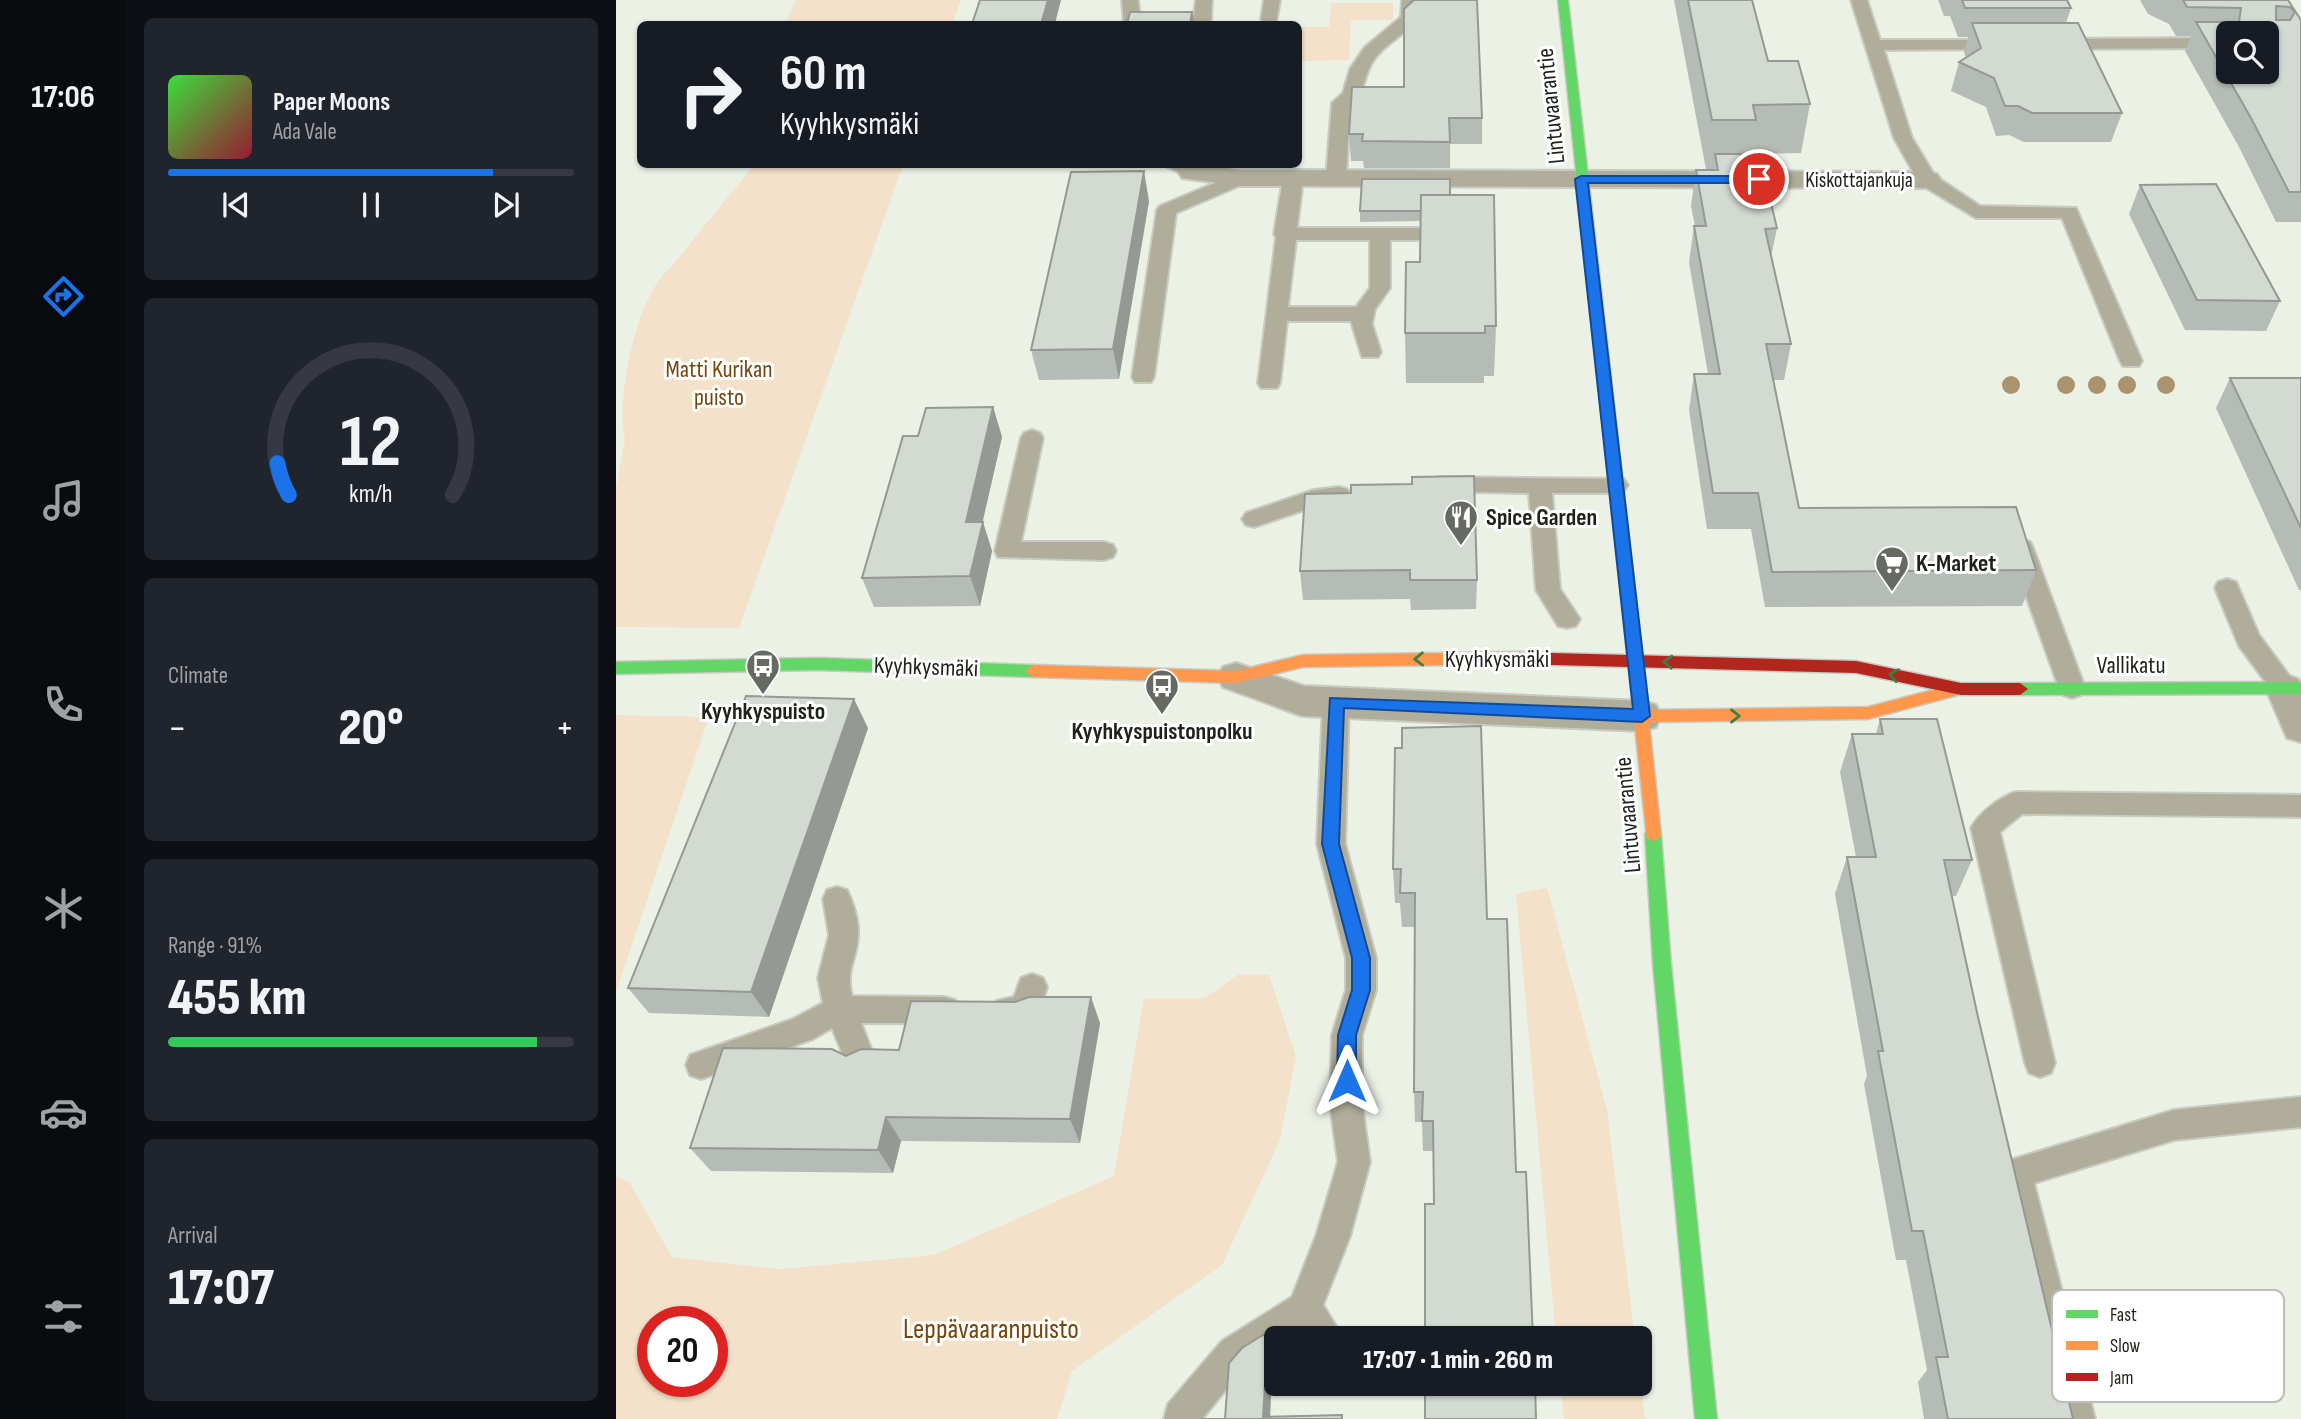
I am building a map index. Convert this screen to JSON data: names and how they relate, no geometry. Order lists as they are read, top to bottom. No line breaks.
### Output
{"streets":{"street":["Lintuvaarantie","Kiskottajankuja","Kyyhkysmäki","Vallikatu"]},"crossings":[["Lintuvaarantie","Kiskottajankuja"],["Lintuvaarantie","Kyyhkysmäki"],["Lintuvaarantie","Vallikatu"],["Kyyhkysmäki","Vallikatu"]],"parks":["Matti Kurikan puisto","Leppävaaranpuisto"],"places":{"restaurant":["Spice Garden"],"supermarket":["K-Market"],"bus stop":["Kyyhkyspuisto","Kyyhkyspuistonpolku"]},"legend":["Fast","Slow","Jam"],"page":{"tabs":"17:06","turn":["60 m","Kyyhkysmäki"],"song":["Paper Moons","Ada Vale"],"tile":["Climate",["Range · 91%","455 km"],["Arrival","17:07"]],"heat":["−","20°","+"],"limit":"20","trip":"17:07 · 1 min · 260 m","gauge":["12","km/h"]}}
